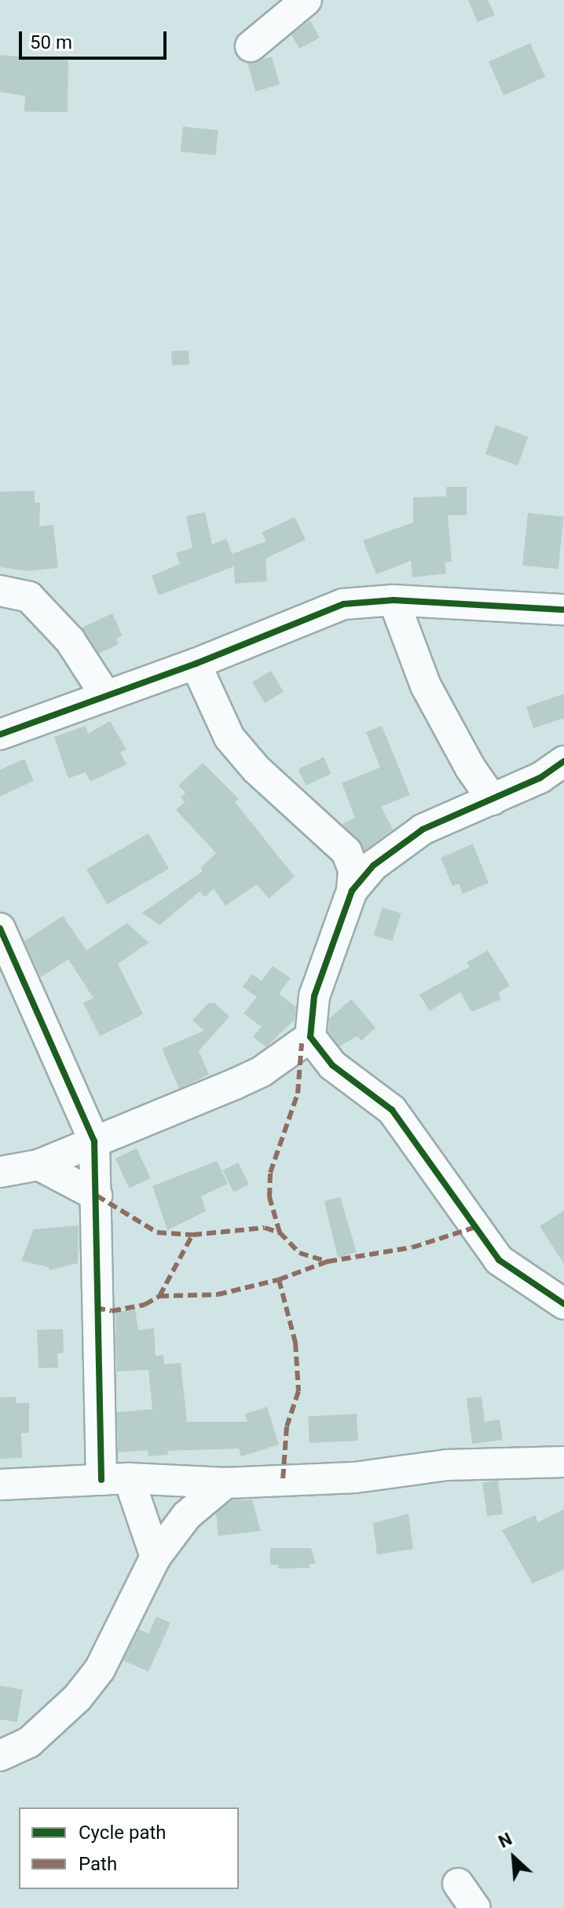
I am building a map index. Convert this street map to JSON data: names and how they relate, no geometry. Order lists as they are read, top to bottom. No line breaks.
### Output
{"legend":["Cycle path","Path"],"scale_bar":"50 m","north":"top left"}
